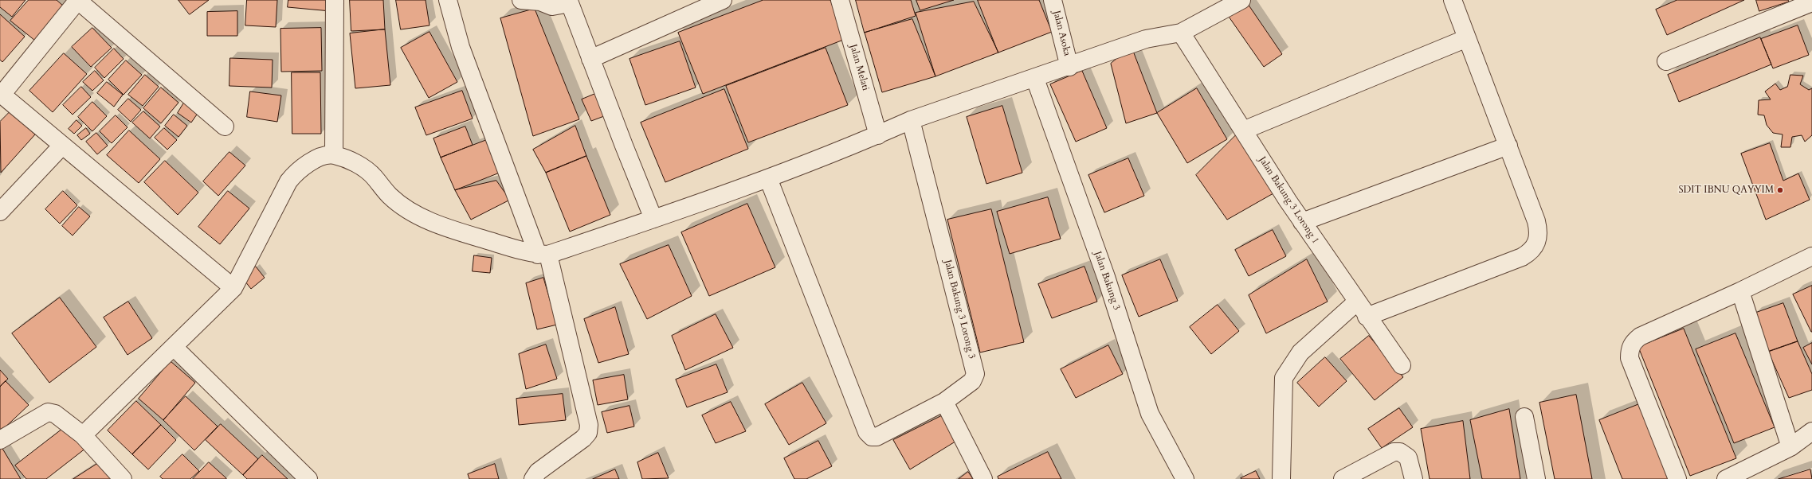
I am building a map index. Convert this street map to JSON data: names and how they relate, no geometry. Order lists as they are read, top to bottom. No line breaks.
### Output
{"streets":{"street":["Jalan Asoka","Jalan Melati","Jalan Bakung 3 Lorong 1","Jalan Bakung 3","Jalan Bakung 3 Lorong 3"]},"places":["SDIT IBNU QAYYIM"]}
